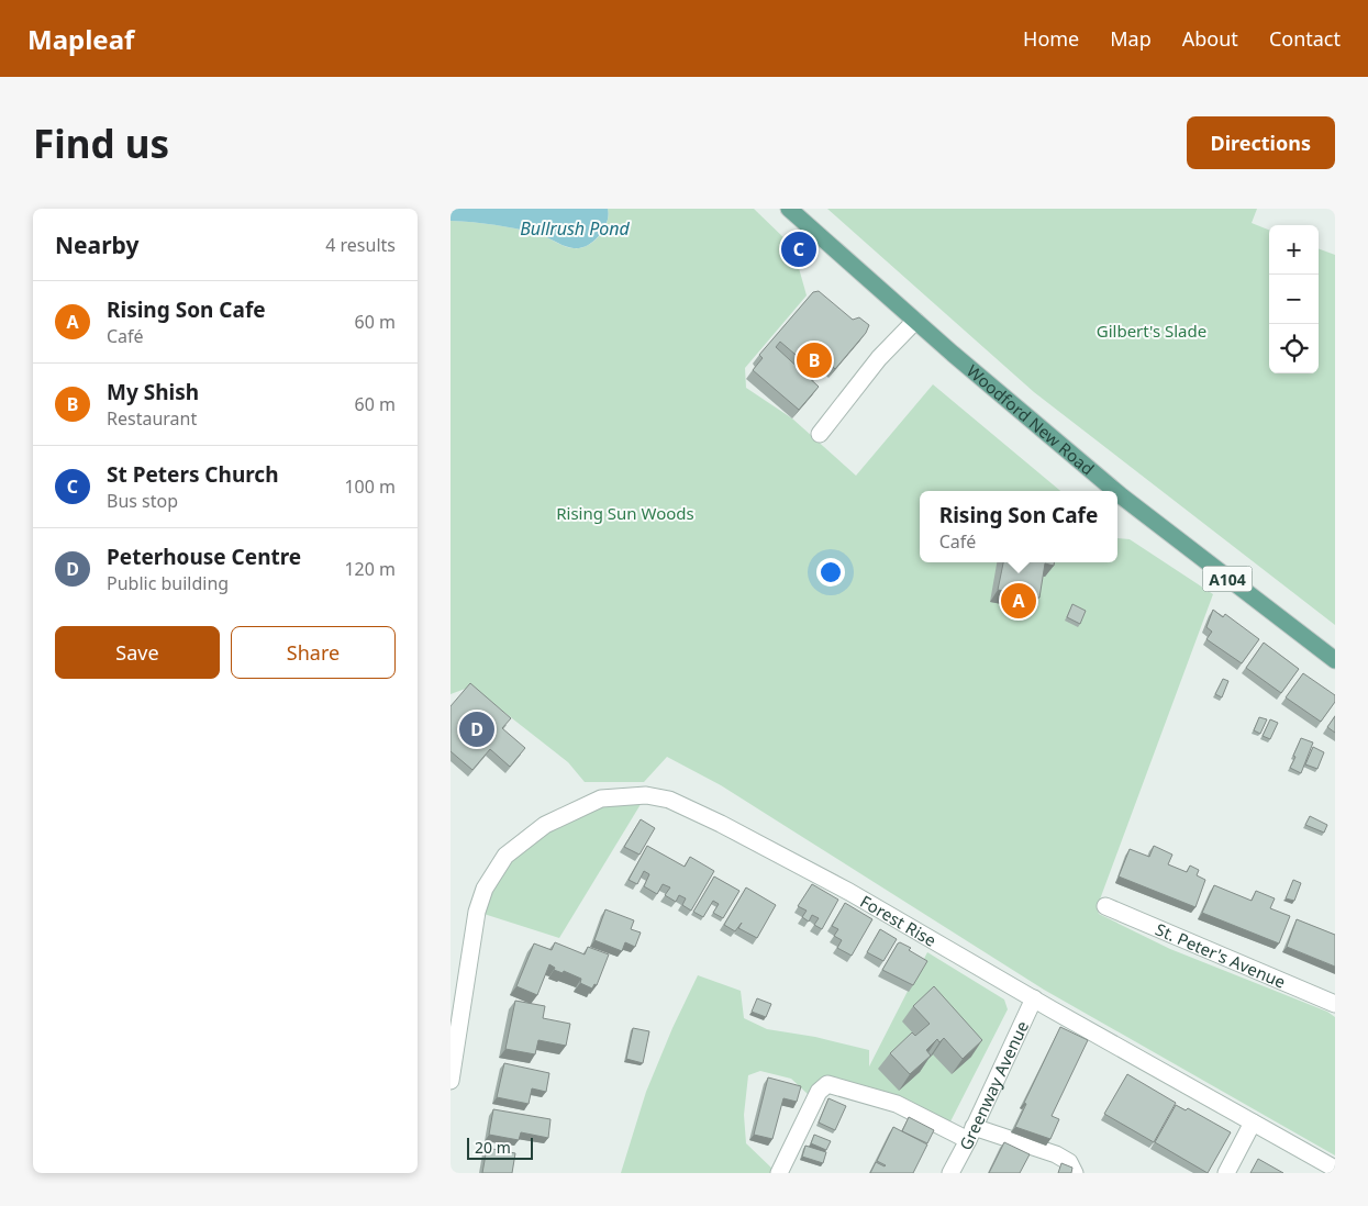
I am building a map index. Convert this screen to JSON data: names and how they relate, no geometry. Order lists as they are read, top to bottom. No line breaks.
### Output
{"streets":{"main road":["Woodford New Road","A104"],"street":["Forest Rise","St. Peter's Avenue","Greenway Avenue"]},"crossings":[["Forest Rise","Greenway Avenue"]],"water":["Bullrush Pond"],"parks":["Gilbert's Slade","Rising Sun Woods"],"scale_bar":"20 m","page":{"header":"Mapleaf","nav":["Home","Map","About","Contact"],"buttons":["Directions",["Save","Share"]],"title":"Find us","heading":["Nearby","4 results"],"map_buttons":["+","−"],"pins":["C","B","A","D"],"list":[{"mark":"A","name":"Rising Son Cafe","note":"Café","value":"60 m"},{"mark":"B","name":"My Shish","note":"Restaurant","value":"60 m"},{"mark":"C","name":"St Peters Church","note":"Bus stop","value":"100 m"},{"mark":"D","name":"Peterhouse Centre","note":"Public building","value":"120 m"}],"popup":["Rising Son Cafe","Café"],"scale":"20 m"}}
